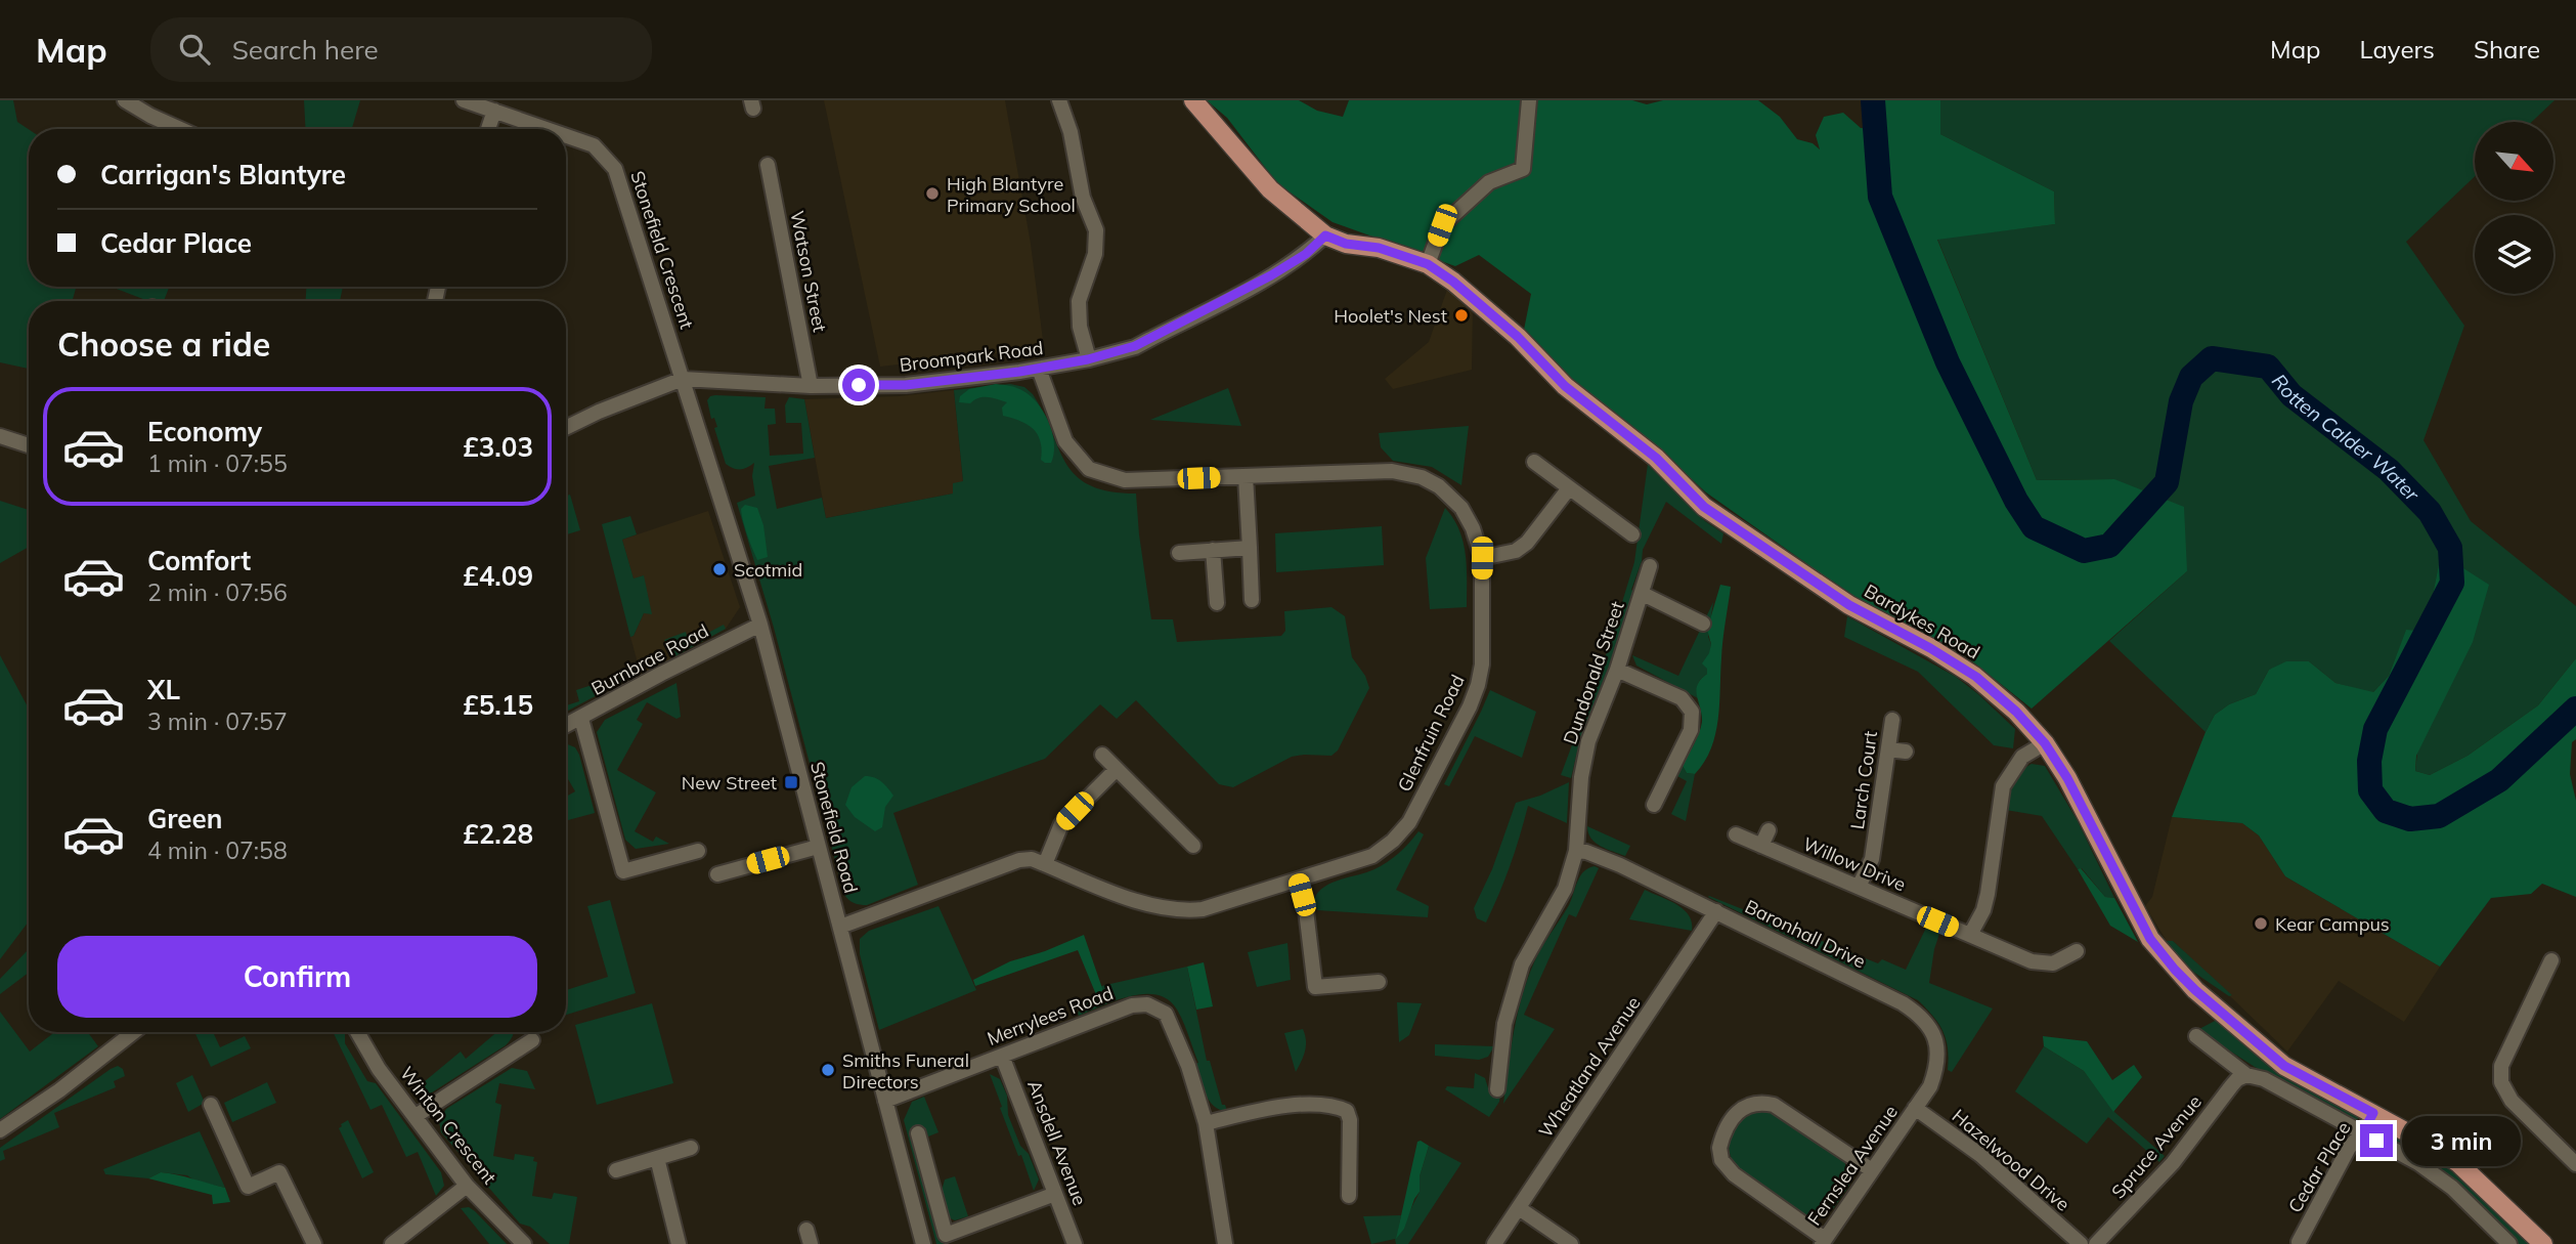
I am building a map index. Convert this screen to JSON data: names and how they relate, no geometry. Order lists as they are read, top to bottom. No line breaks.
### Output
{"streets":{"main road":["Bardykes Road"],"street":["Stonefield Crescent","Watson Street","Broompark Road","Burnbrae Road","Dundonald Street","Glenfruin Road","Larch Court","Stonefield Road","Willow Drive","Baronhall Drive","Merrylees Road","Wheatland Avenue","Winton Crescent","Ansdell Avenue","Spruce Avenue","Hazelwood Drive","Fernslea Avenue","Cedar Place"]},"crossings":[["Stonefield Crescent","Broompark Road"],["Stonefield Crescent","Stonefield Road"],["Watson Street","Broompark Road"],["Broompark Road","Bardykes Road"],["Broompark Road","Glenfruin Road"],["Bardykes Road","Cedar Place"],["Burnbrae Road","Stonefield Road"],["Dundonald Street","Baronhall Drive"],["Glenfruin Road","Stonefield Road"],["Larch Court","Willow Drive"],["Stonefield Road","Merrylees Road"],["Baronhall Drive","Wheatland Avenue"],["Baronhall Drive","Hazelwood Drive"],["Baronhall Drive","Fernslea Avenue"],["Merrylees Road","Ansdell Avenue"],["Hazelwood Drive","Fernslea Avenue"]],"water":["Rotten Calder Water"],"places":{"other":["High Blantyre Primary School","Hoolet's Nest","Scotmid","Kear Campus","Smiths Funeral Directors"],"transit":["New Street"]},"north":"bottom right","page":{"header":"Map","search":"Search here","nav":["Map","Layers","Share"],"banner":["Carrigan's Blantyre","Cedar Place"],"heading":"Choose a ride","list":[{"name":"Economy","note":"1 min · 07:55","value":"£3.03"},{"name":"Comfort","note":"2 min · 07:56","value":"£4.09"},{"name":"XL","note":"3 min · 07:57","value":"£5.15"},{"name":"Green","note":"4 min · 07:58","value":"£2.28"}],"buttons":"Confirm","bubble":"3 min"}}
